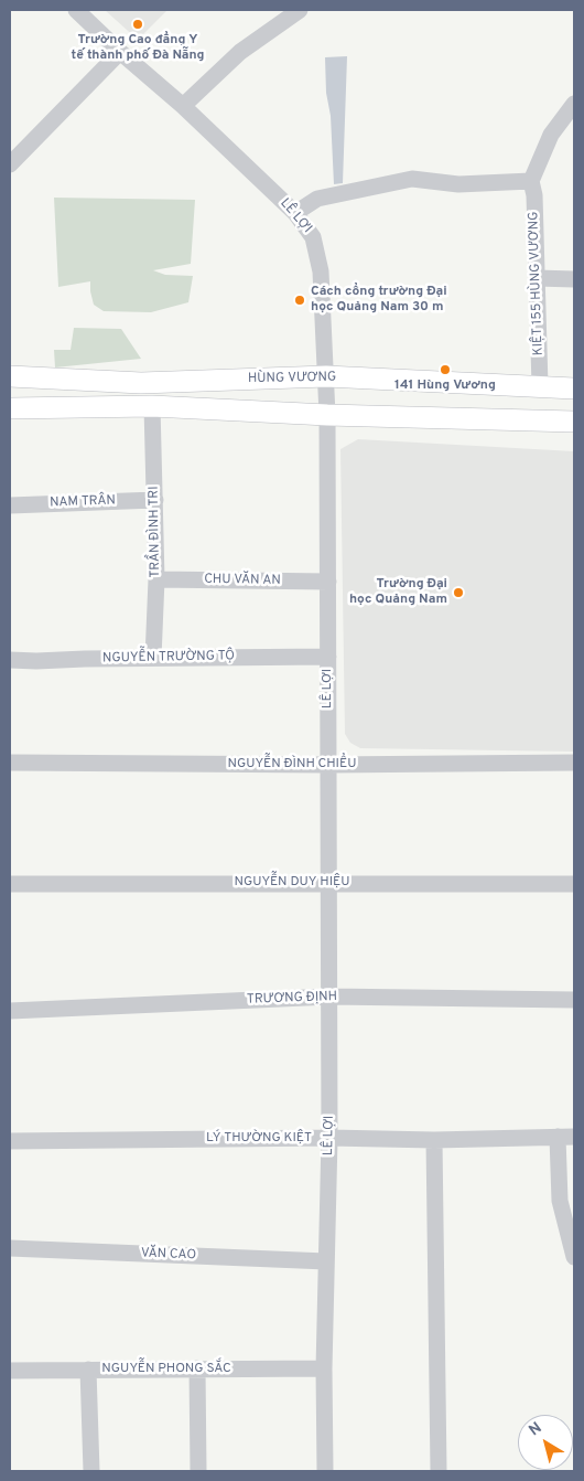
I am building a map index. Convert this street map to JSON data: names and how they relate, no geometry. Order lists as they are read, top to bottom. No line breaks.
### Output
{"streets":{"main road":["HÙNG VƯƠNG"],"street":["LÊ LỢI","KIỆT 155 HÙNG VƯƠNG","NAM TRÂN","TRẦN ĐÌNH TRI","CHU VĂN AN","NGUYỄN TRƯỜNG TỘ","NGUYỄN ĐÌNH CHIỂU","NGUYỄN DUY HIỆU","TRƯƠNG ĐỊNH","LÝ THƯỜNG KIỆT","VĂN CAO","NGUYỄN PHONG SẮC"]},"crossings":[["LÊ LỢI","HÙNG VƯƠNG"],["LÊ LỢI","CHU VĂN AN"],["LÊ LỢI","NGUYỄN TRƯỜNG TỘ"],["LÊ LỢI","NGUYỄN ĐÌNH CHIỂU"],["LÊ LỢI","NGUYỄN DUY HIỆU"],["LÊ LỢI","TRƯƠNG ĐỊNH"],["LÊ LỢI","LÝ THƯỜNG KIỆT"],["LÊ LỢI","VĂN CAO"],["LÊ LỢI","NGUYỄN PHONG SẮC"],["KIỆT 155 HÙNG VƯƠNG","HÙNG VƯƠNG"],["NAM TRÂN","TRẦN ĐÌNH TRI"],["TRẦN ĐÌNH TRI","CHU VĂN AN"],["TRẦN ĐÌNH TRI","NGUYỄN TRƯỜNG TỘ"]],"places":["Trường Cao đẳng Y tế thành phố Đà Nẵng","Cách cổng trường Đại học Quảng Nam 30 m","141 Hùng Vương","Trường Đại học Quảng Nam"],"north":"top left"}
